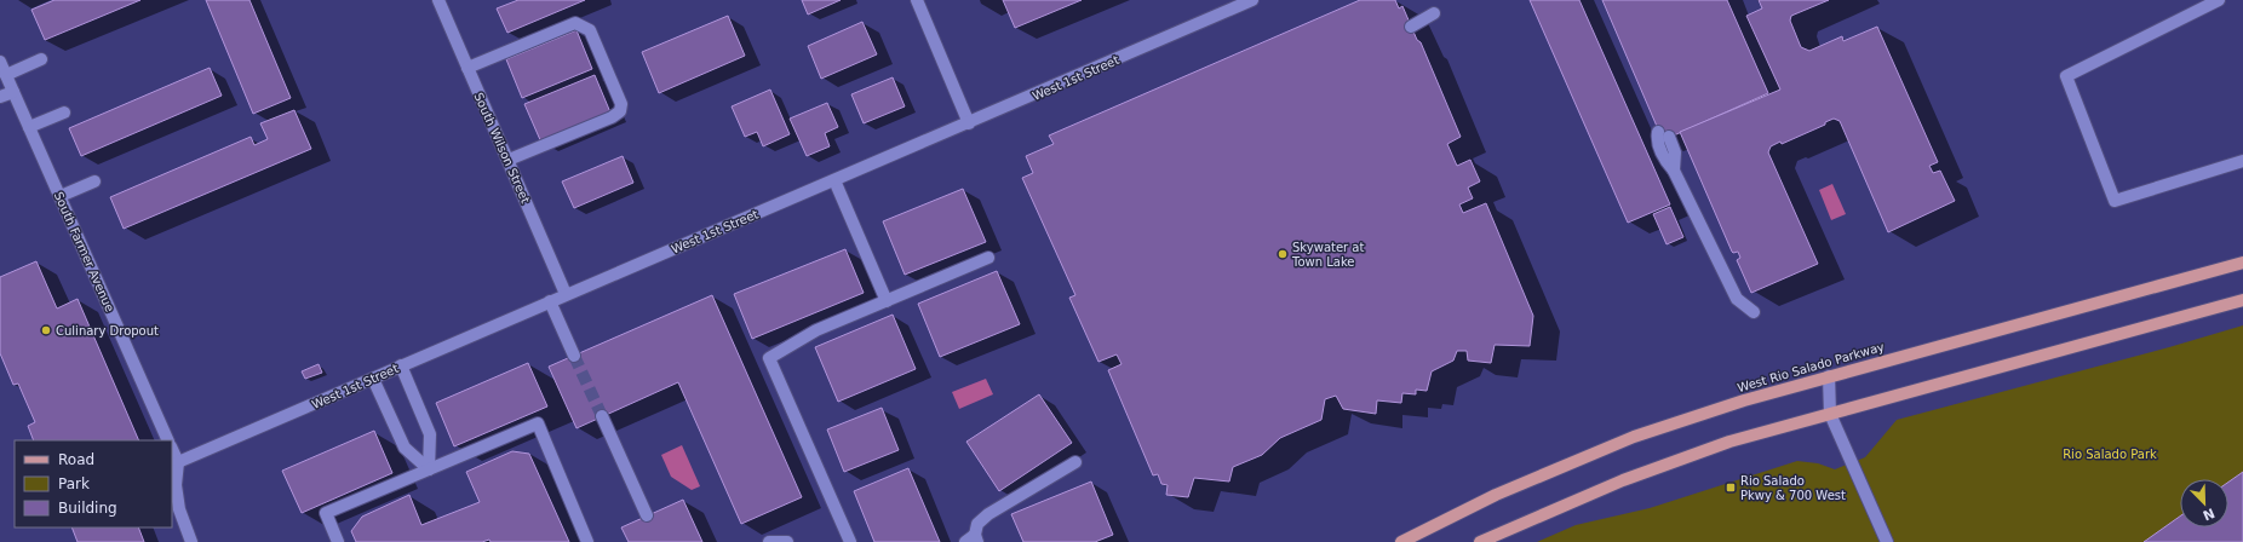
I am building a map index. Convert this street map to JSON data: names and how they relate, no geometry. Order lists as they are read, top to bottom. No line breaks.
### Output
{"streets":{"main road":["West Rio Salado Parkway"],"street":["West 1st Street","South Wilson Street","South Farmer Avenue"]},"crossings":[["West 1st Street","South Wilson Street"]],"parks":["Rio Salado Park"],"places":{"other":["Skywater at Town Lake","Culinary Dropout"],"transit":["Rio Salado Pkwy & 700 West"]},"legend":["Road","Park","Building"],"north":"bottom right"}
